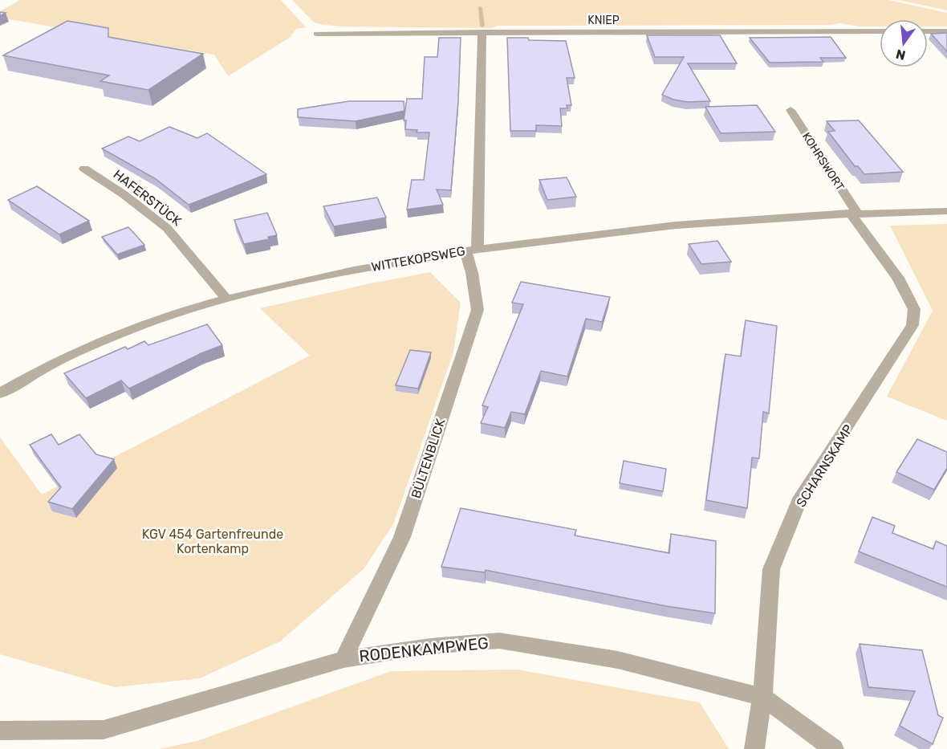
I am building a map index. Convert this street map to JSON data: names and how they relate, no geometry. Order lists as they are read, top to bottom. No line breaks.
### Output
{"streets":{"street":["KNIEP","KOHRSWORT","HAFERSTÜCK","WITTEKOPSWEG","BÜLTENBLICK","SCHARNSKAMP","RODENKAMPWEG"]},"crossings":[["KNIEP","BÜLTENBLICK"],["KOHRSWORT","WITTEKOPSWEG"],["KOHRSWORT","SCHARNSKAMP"],["HAFERSTÜCK","WITTEKOPSWEG"],["WITTEKOPSWEG","BÜLTENBLICK"],["WITTEKOPSWEG","SCHARNSKAMP"],["BÜLTENBLICK","RODENKAMPWEG"],["SCHARNSKAMP","RODENKAMPWEG"]],"parks":["KGV 454 Gartenfreunde Kortenkamp"],"north":"bottom"}
